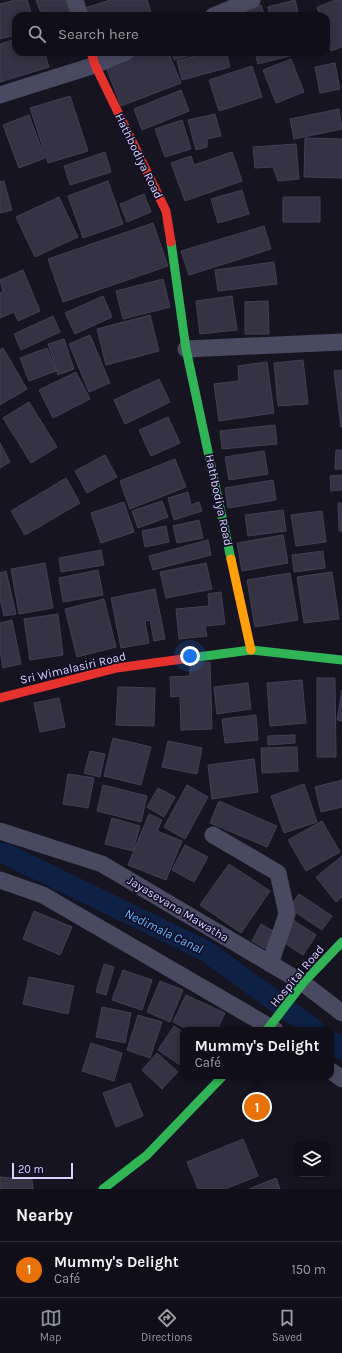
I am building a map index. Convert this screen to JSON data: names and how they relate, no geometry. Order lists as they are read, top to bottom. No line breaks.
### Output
{"streets":{"street":["Hathbodiya Road","Sri Wimalasiri Road","Jayasevana Mawatha","Hospital Road"]},"crossings":[["Hathbodiya Road","Sri Wimalasiri Road"],["Jayasevana Mawatha","Hospital Road"]],"water":["Nedimala Canal"],"scale_bar":"20 m","page":{"search":"Search here","popup":["Mummy's Delight","Café"],"pins":"1","scale":"20 m","heading":"Nearby","list":[{"mark":"1","name":"Mummy's Delight","note":"Café","value":"150 m"}],"nav":["Map","Directions","Saved"]}}
